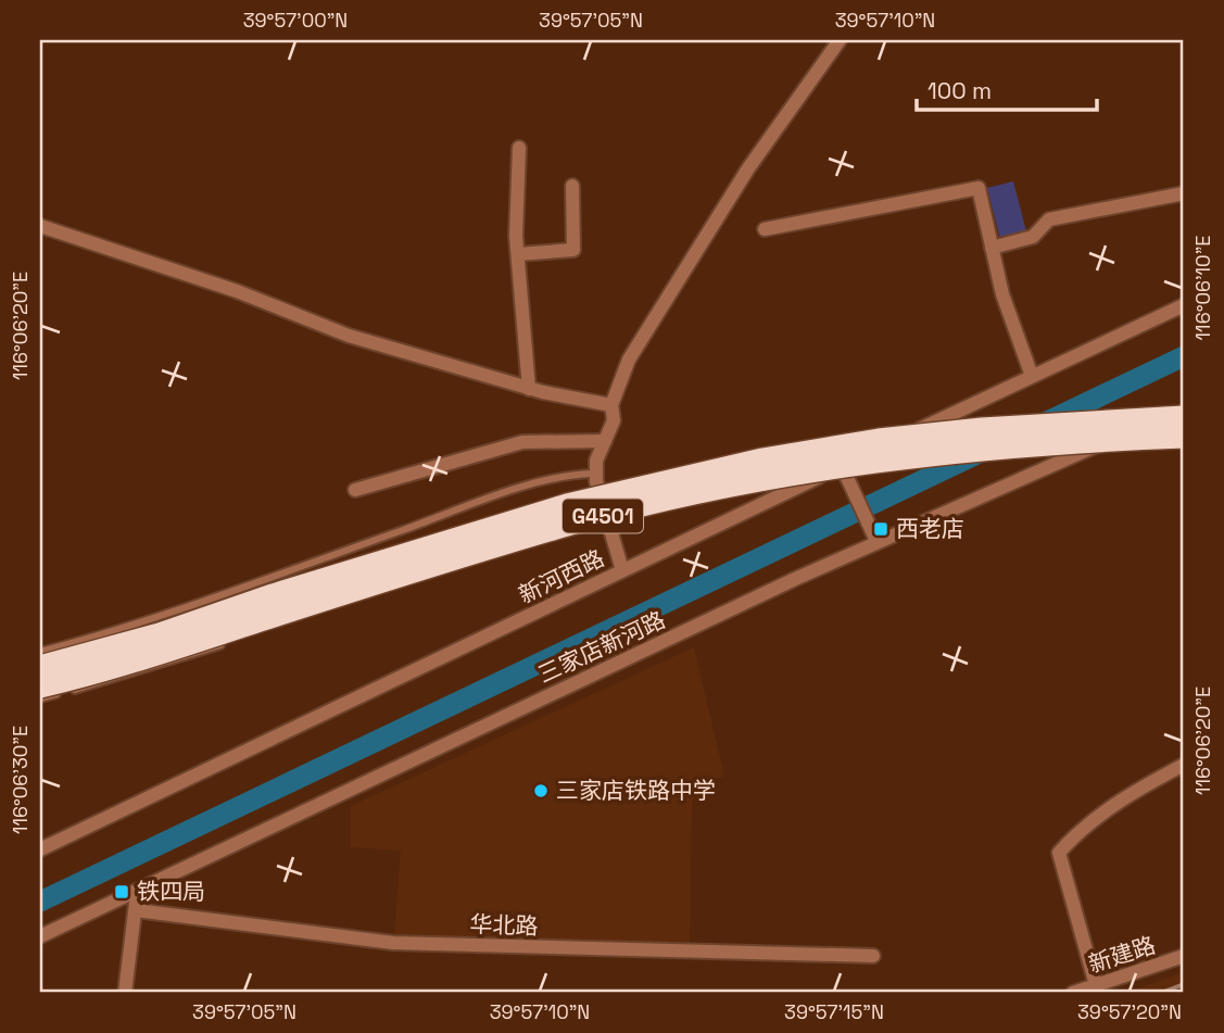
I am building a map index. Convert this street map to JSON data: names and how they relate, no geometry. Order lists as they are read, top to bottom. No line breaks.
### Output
{"streets":{"highway":["G4501"],"street":["新河西路","三家店新河路","华北路","新建路"]},"places":{"transit":["西老店","铁四局"],"other":["三家店铁路中学"]},"scale_bar":"100 m","coordinates":["39°57'00\"N","39°57'05\"N","39°57'10\"N","116°06'10\"E","116°06'20\"E","116°06'30\"E","39°57'15\"N","39°57'20\"N"]}
